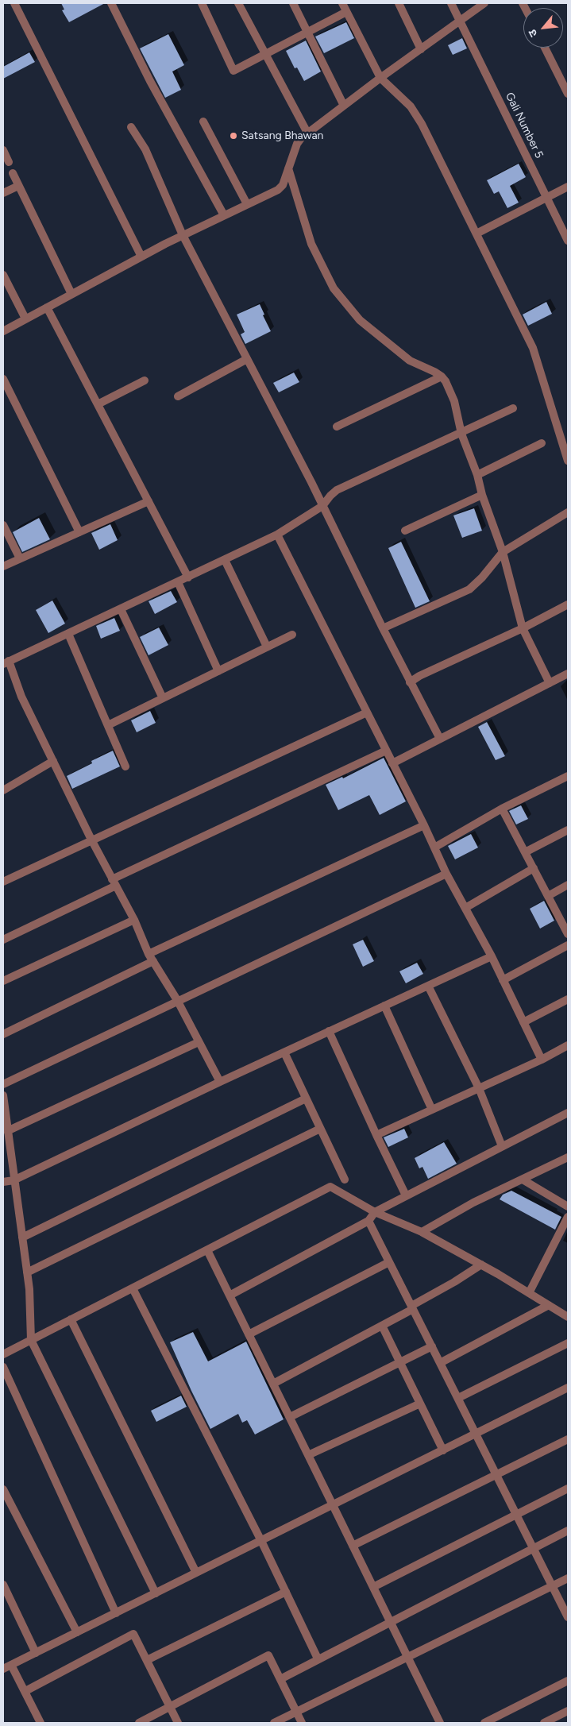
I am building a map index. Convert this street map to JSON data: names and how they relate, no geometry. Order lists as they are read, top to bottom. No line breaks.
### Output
{"streets":{"street":["Gali Number 5"]},"places":["Satsang Bhawan"],"north":"bottom left"}
